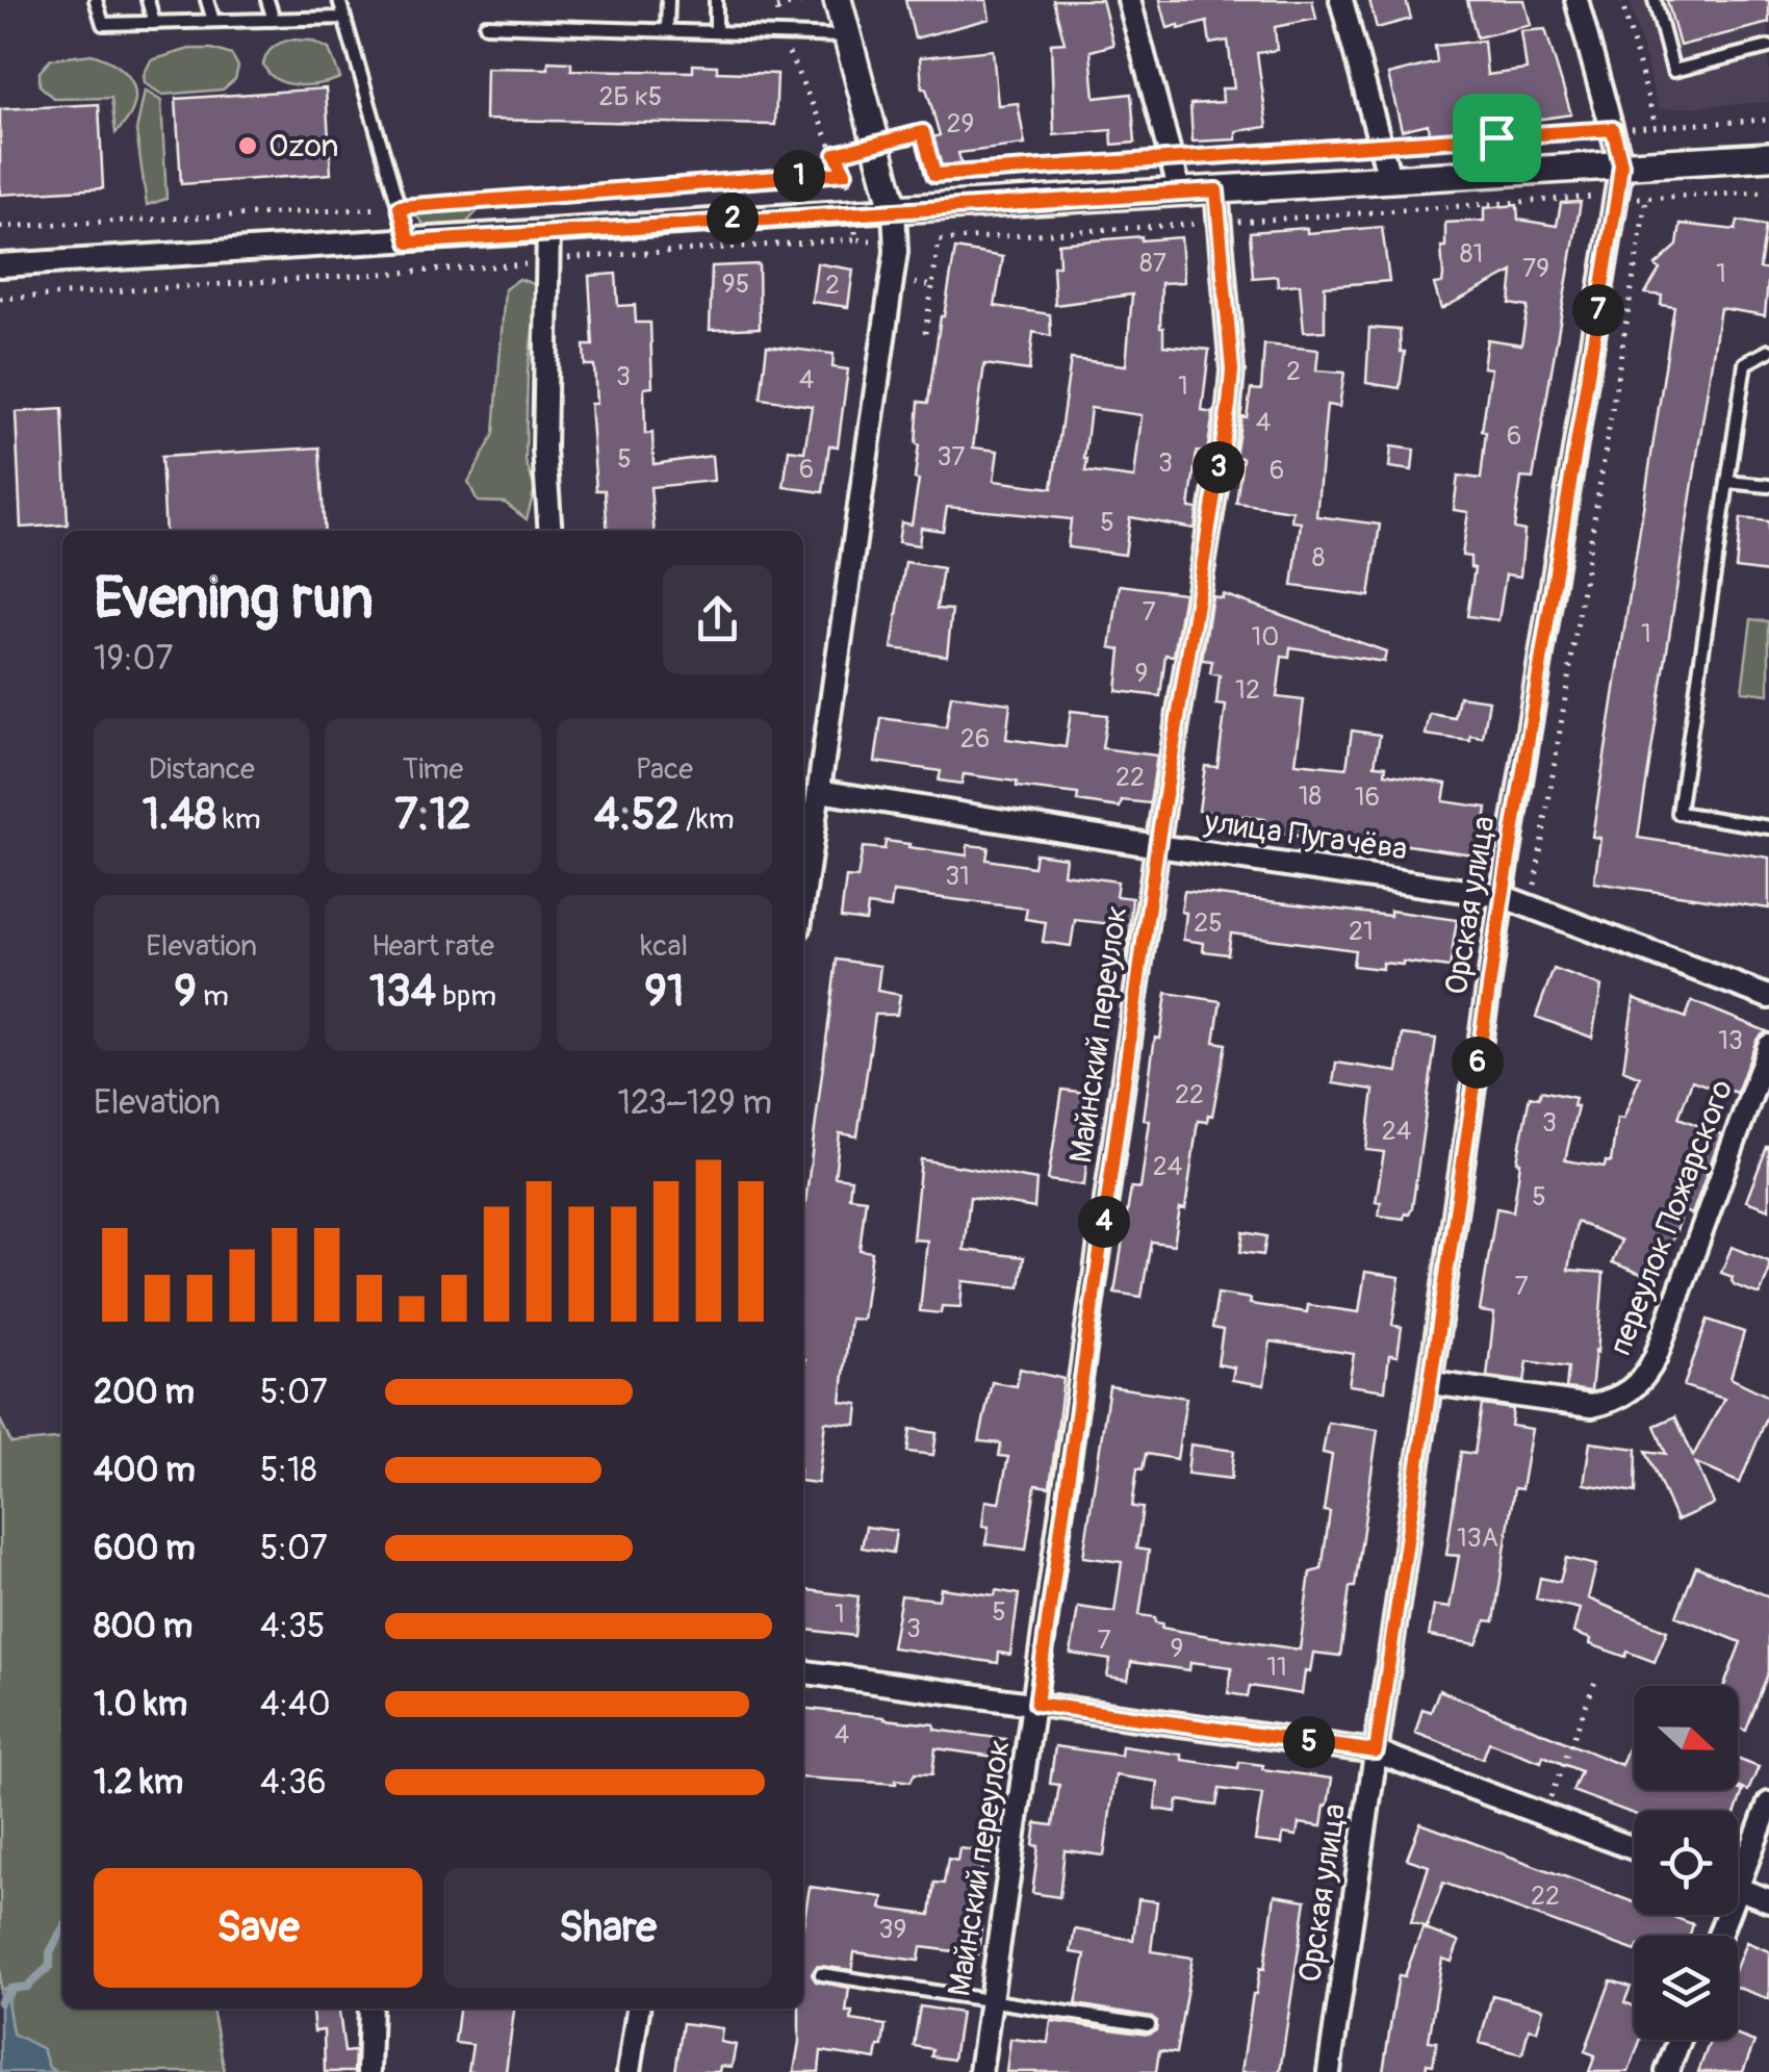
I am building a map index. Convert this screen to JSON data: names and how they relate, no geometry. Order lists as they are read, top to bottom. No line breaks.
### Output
{"streets":{"street":["улица Пугачёва","Орская улица","Майнский переулок","переулок Пожарского"]},"crossings":[["улица Пугачёва","Орская улица"],["улица Пугачёва","Майнский переулок"],["Орская улица","переулок Пожарского"]],"places":["Ozon"],"house_numbers":["2Б к5","29","81","87","79","1","95","2","2","3","4","1","4","6","37","5","3","6","6","5","8","7","1","10","9","12","26","22","18","16","31","25","21","13","22","3","24","24","5","7","13А","5","1","3","7","9","11","4","22","39"],"north":"right","page":{"pins":["1","2","7","3","6","4","5"],"heading":["Evening run","19:07"],"stats":[["Distance","1.48 km"],["Time","7:12"],["Pace","4:52 /km"],["Elevation","9 m"],["Heart rate","134 bpm"],["kcal","91"]],"chart":["Elevation","123–129 m"],"list":[{"name":"200 m","note":"5:07"},{"name":"400 m","note":"5:18"},{"name":"600 m","note":"5:07"},{"name":"800 m","note":"4:35"},{"name":"1.0 km","note":"4:40"},{"name":"1.2 km","note":"4:36"}],"buttons":["Save","Share"]}}
